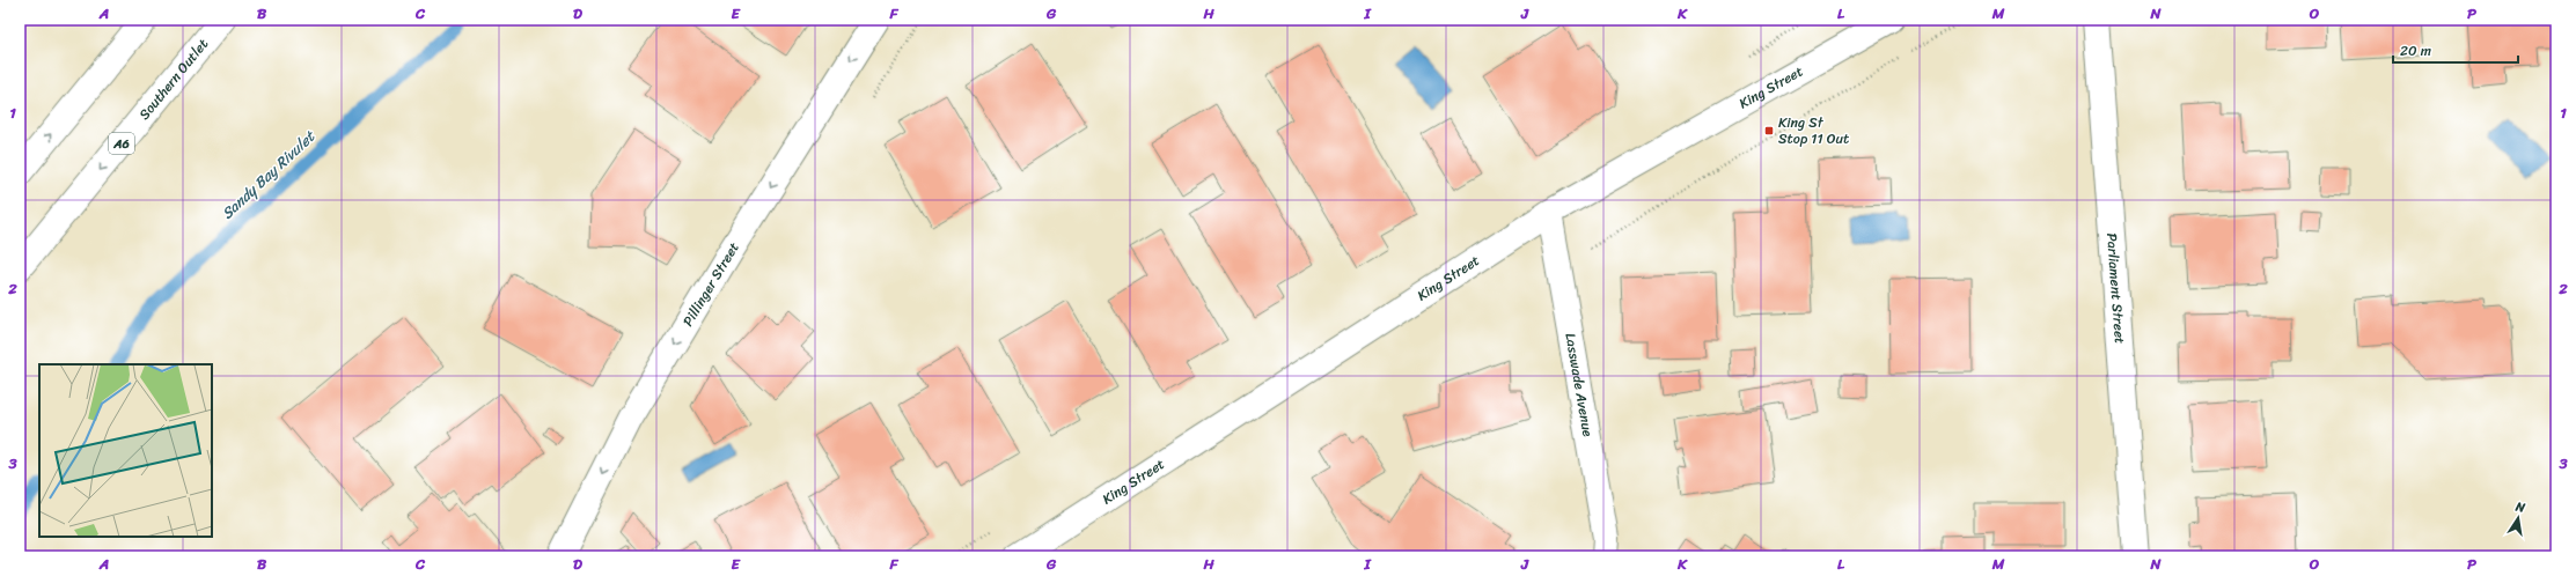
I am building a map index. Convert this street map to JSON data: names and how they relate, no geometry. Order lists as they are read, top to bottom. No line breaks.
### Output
{"streets":{"main road":["Southern Outlet","King Street","A6","Pillinger Street","Parliament Street","Lasswade Avenue"]},"crossings":[["King Street","Lasswade Avenue"]],"one_way":["Pillinger Street"],"water":["Sandy Bay Rivulet"],"places":{"transit":["King St Stop 11 Out"]},"scale_bar":"20 m","north":"top","grid":{"columns":["A","B","C","D","E","F","G","H","I","J","K","L","M","N","O","P"],"rows":["1","2","3"]}}
